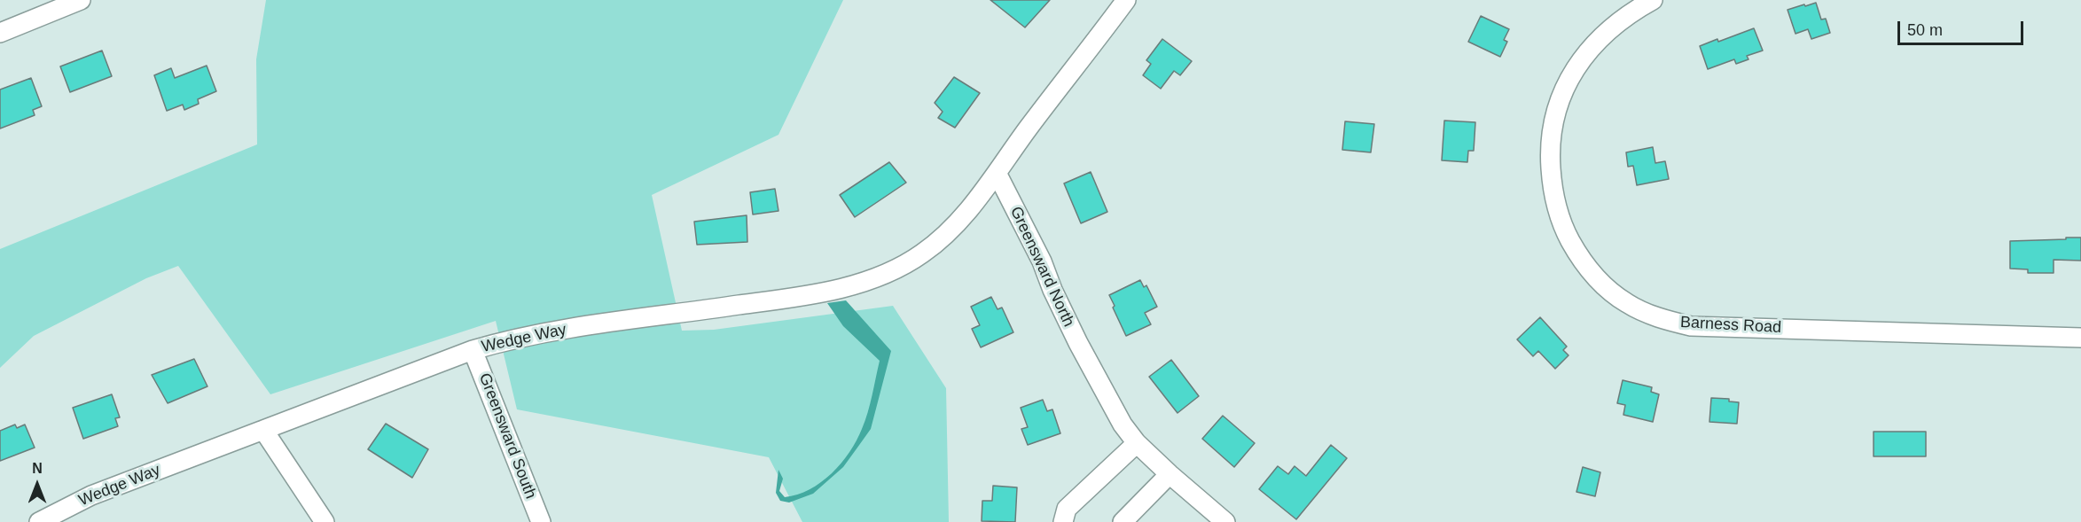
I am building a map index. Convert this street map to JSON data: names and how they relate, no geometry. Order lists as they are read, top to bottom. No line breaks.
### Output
{"streets":{"street":["Greensward North","Barness Road","Wedge Way","Greensward South"]},"crossings":[["Greensward North","Wedge Way"],["Wedge Way","Greensward South"]],"scale_bar":"50 m","north":"top"}
